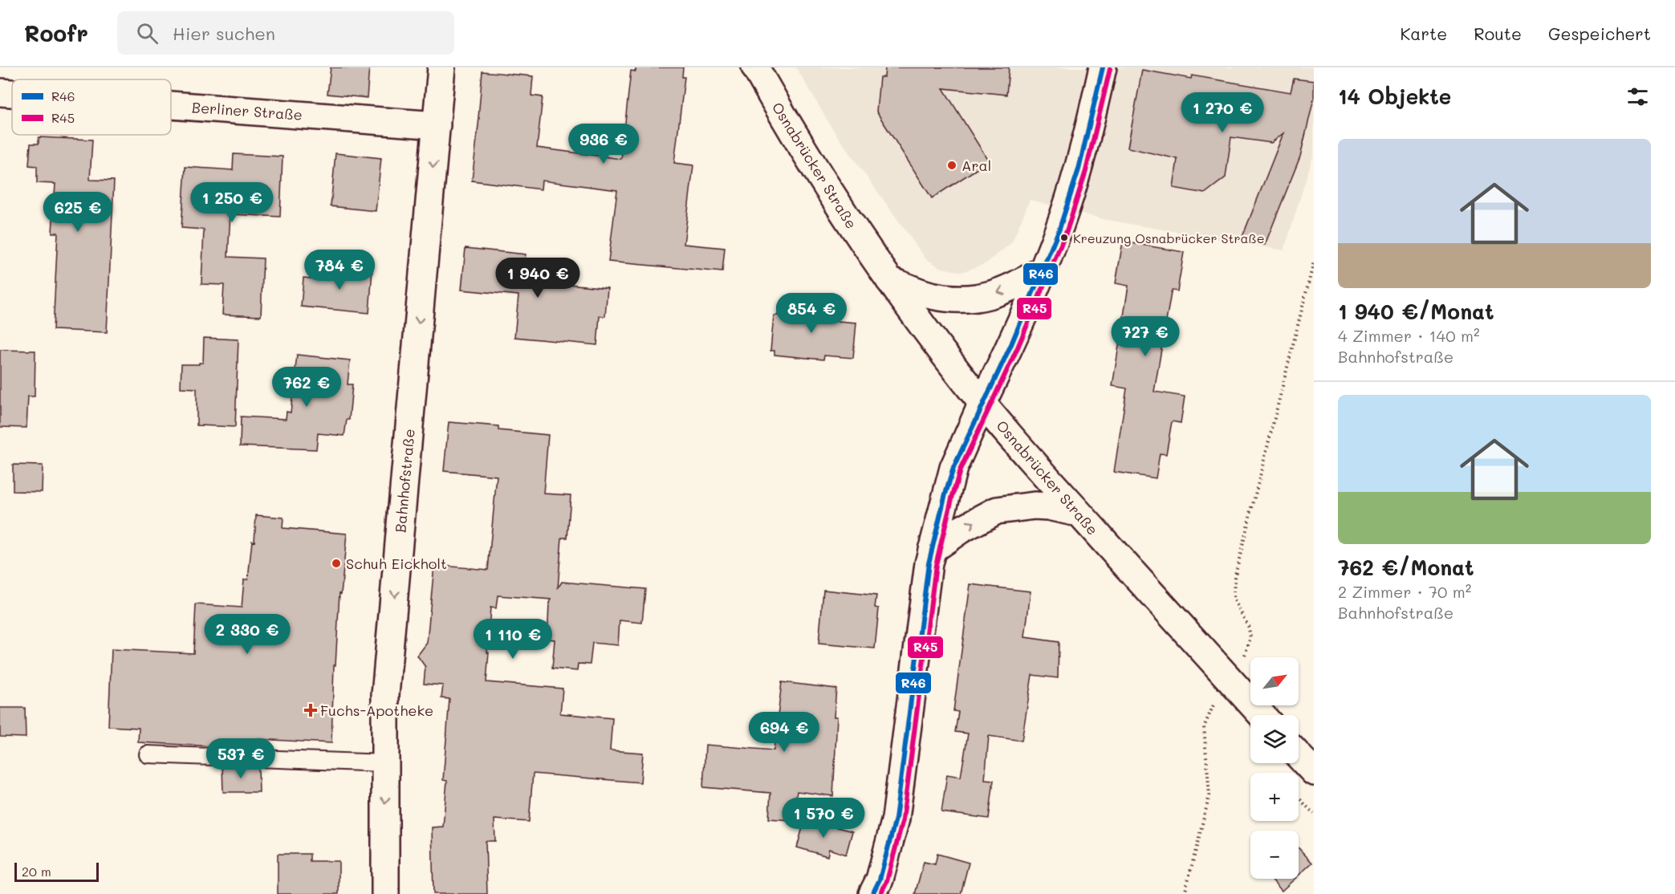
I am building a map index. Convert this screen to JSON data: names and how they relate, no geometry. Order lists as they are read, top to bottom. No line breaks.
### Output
{"streets":{"street":["Berliner Straße","Osnabrücker Straße","Bahnhofstraße"]},"crossings":[["Berliner Straße","Bahnhofstraße"]],"one_way":["Bahnhofstraße"],"places":{"other":["Aral","Kreuzung Osnabrücker Straße","Schuh Eickholt"],"health":["Fuchs-Apotheke"]},"lines":["transit line R46","transit line R45"],"legend":["R46","R45"],"scale_bar":"20 m","north":"top right","page":{"header":"Roofr","search":"Hier suchen","nav":["Karte","Route","Gespeichert"],"heading":"14 Objekte","price":["1 270 €","936 €","1 250 €","625 €","784 €","1 940 €","854 €","727 €","762 €","2 330 €","1 110 €","694 €","537 €","1 570 €"],"list":[{"name":"1 940 €/Monat","note":"4 Zimmer · 140 m² · Bahnhofstraße"},{"name":"762 €/Monat","note":"2 Zimmer · 70 m² · Bahnhofstraße"}],"map_buttons":["+","−"],"scale":"20 m"}}
